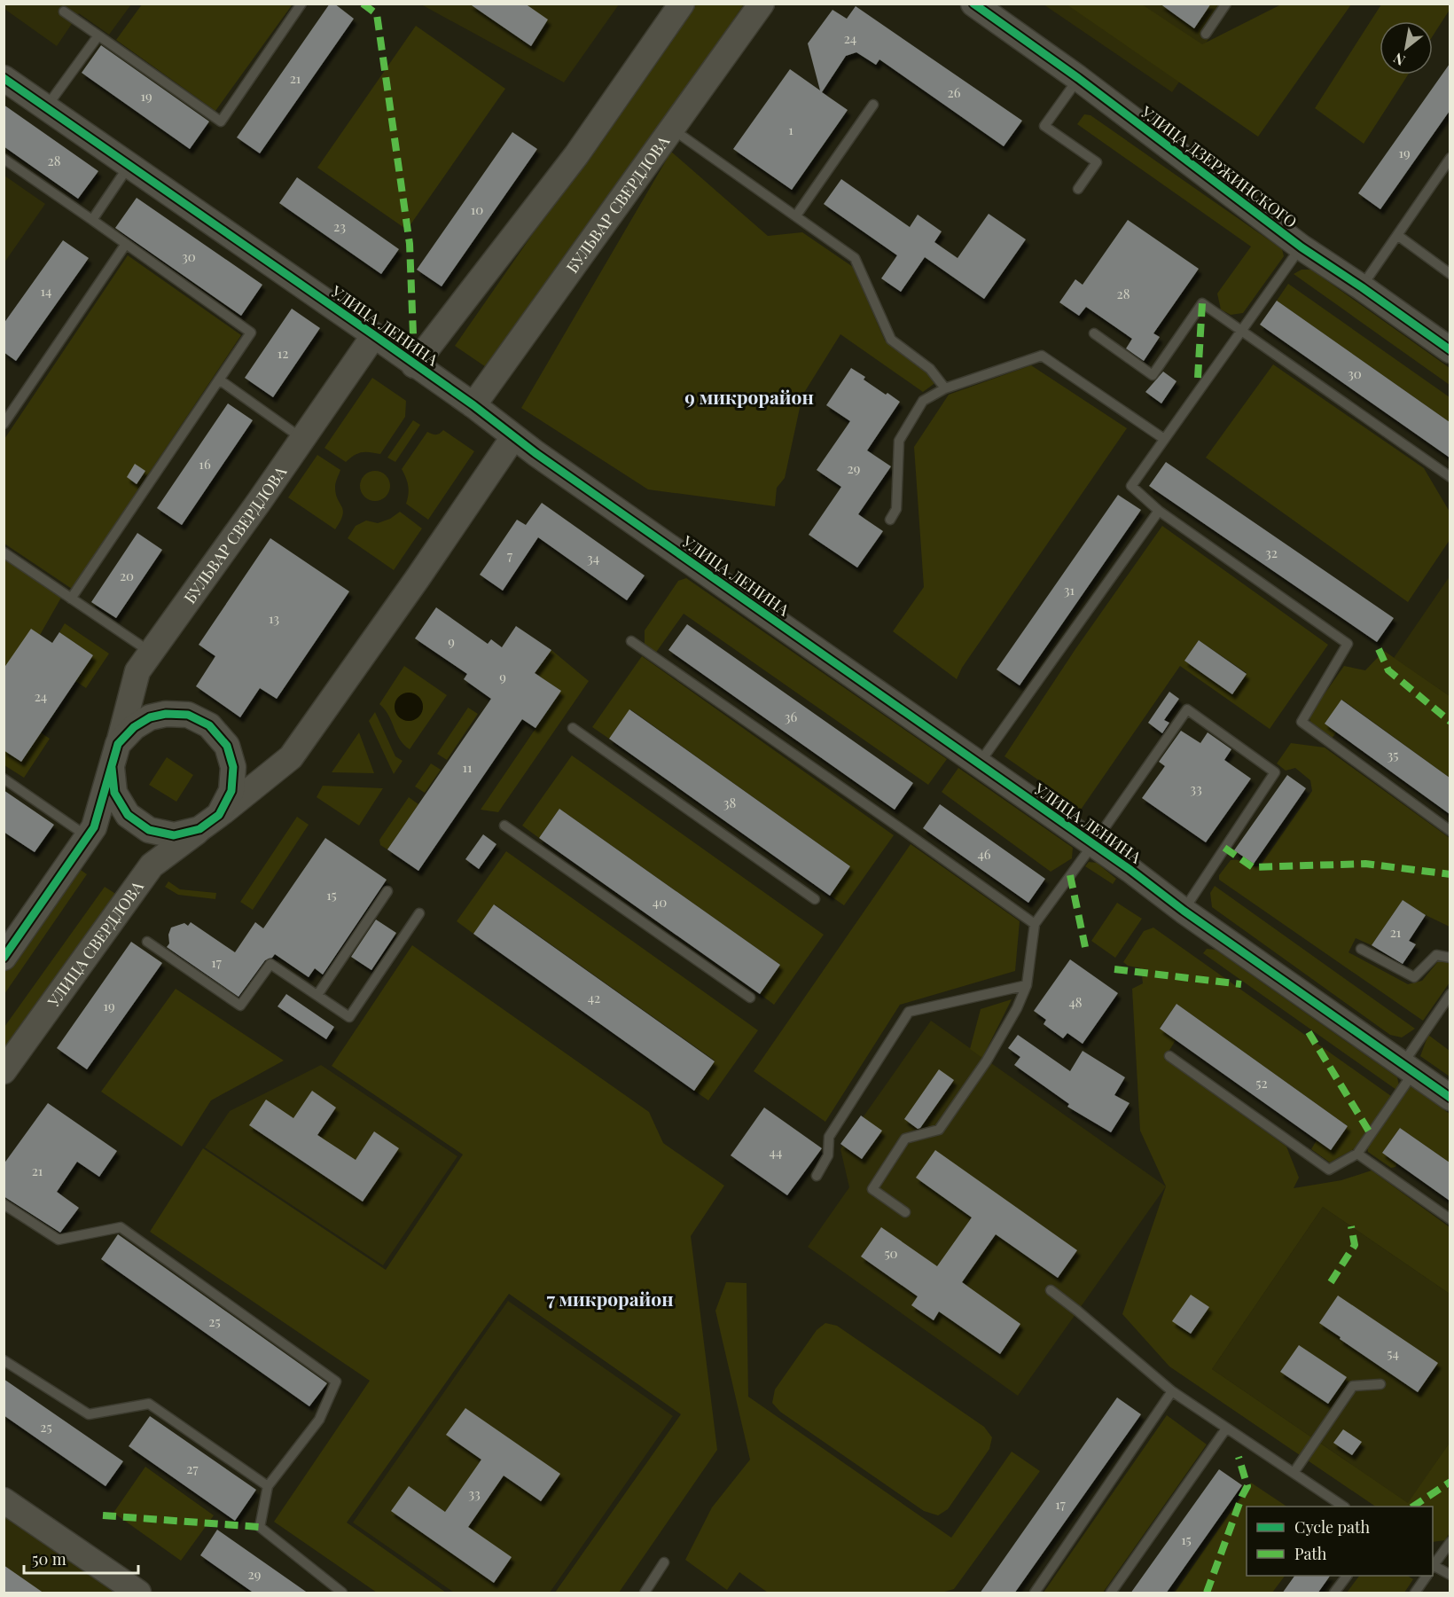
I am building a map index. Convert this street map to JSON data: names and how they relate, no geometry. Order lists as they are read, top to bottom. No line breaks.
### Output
{"streets":{"street":["УЛИЦА ДЗЕРЖИНСКОГО","БУЛЬВАР СВЕРДЛОВА","УЛИЦА ЛЕНИНА","УЛИЦА СВЕРДЛОВА"]},"crossings":[["БУЛЬВАР СВЕРДЛОВА","УЛИЦА ЛЕНИНА"],["БУЛЬВАР СВЕРДЛОВА","УЛИЦА СВЕРДЛОВА"]],"districts":["9 микрорайон","7 микрорайон"],"house_numbers":["24","21","26","19","1","19","28","10","23","30","14","28","12","30","16","29","32","7","34","20","31","13","9","9","24","36","35","11","33","38","46","15","40","21","17","42","48","19","52","44","21","50","25","54","25","27","33","17","15","29"],"legend":["Cycle path","Path"],"scale_bar":"50 m","north":"bottom left"}
